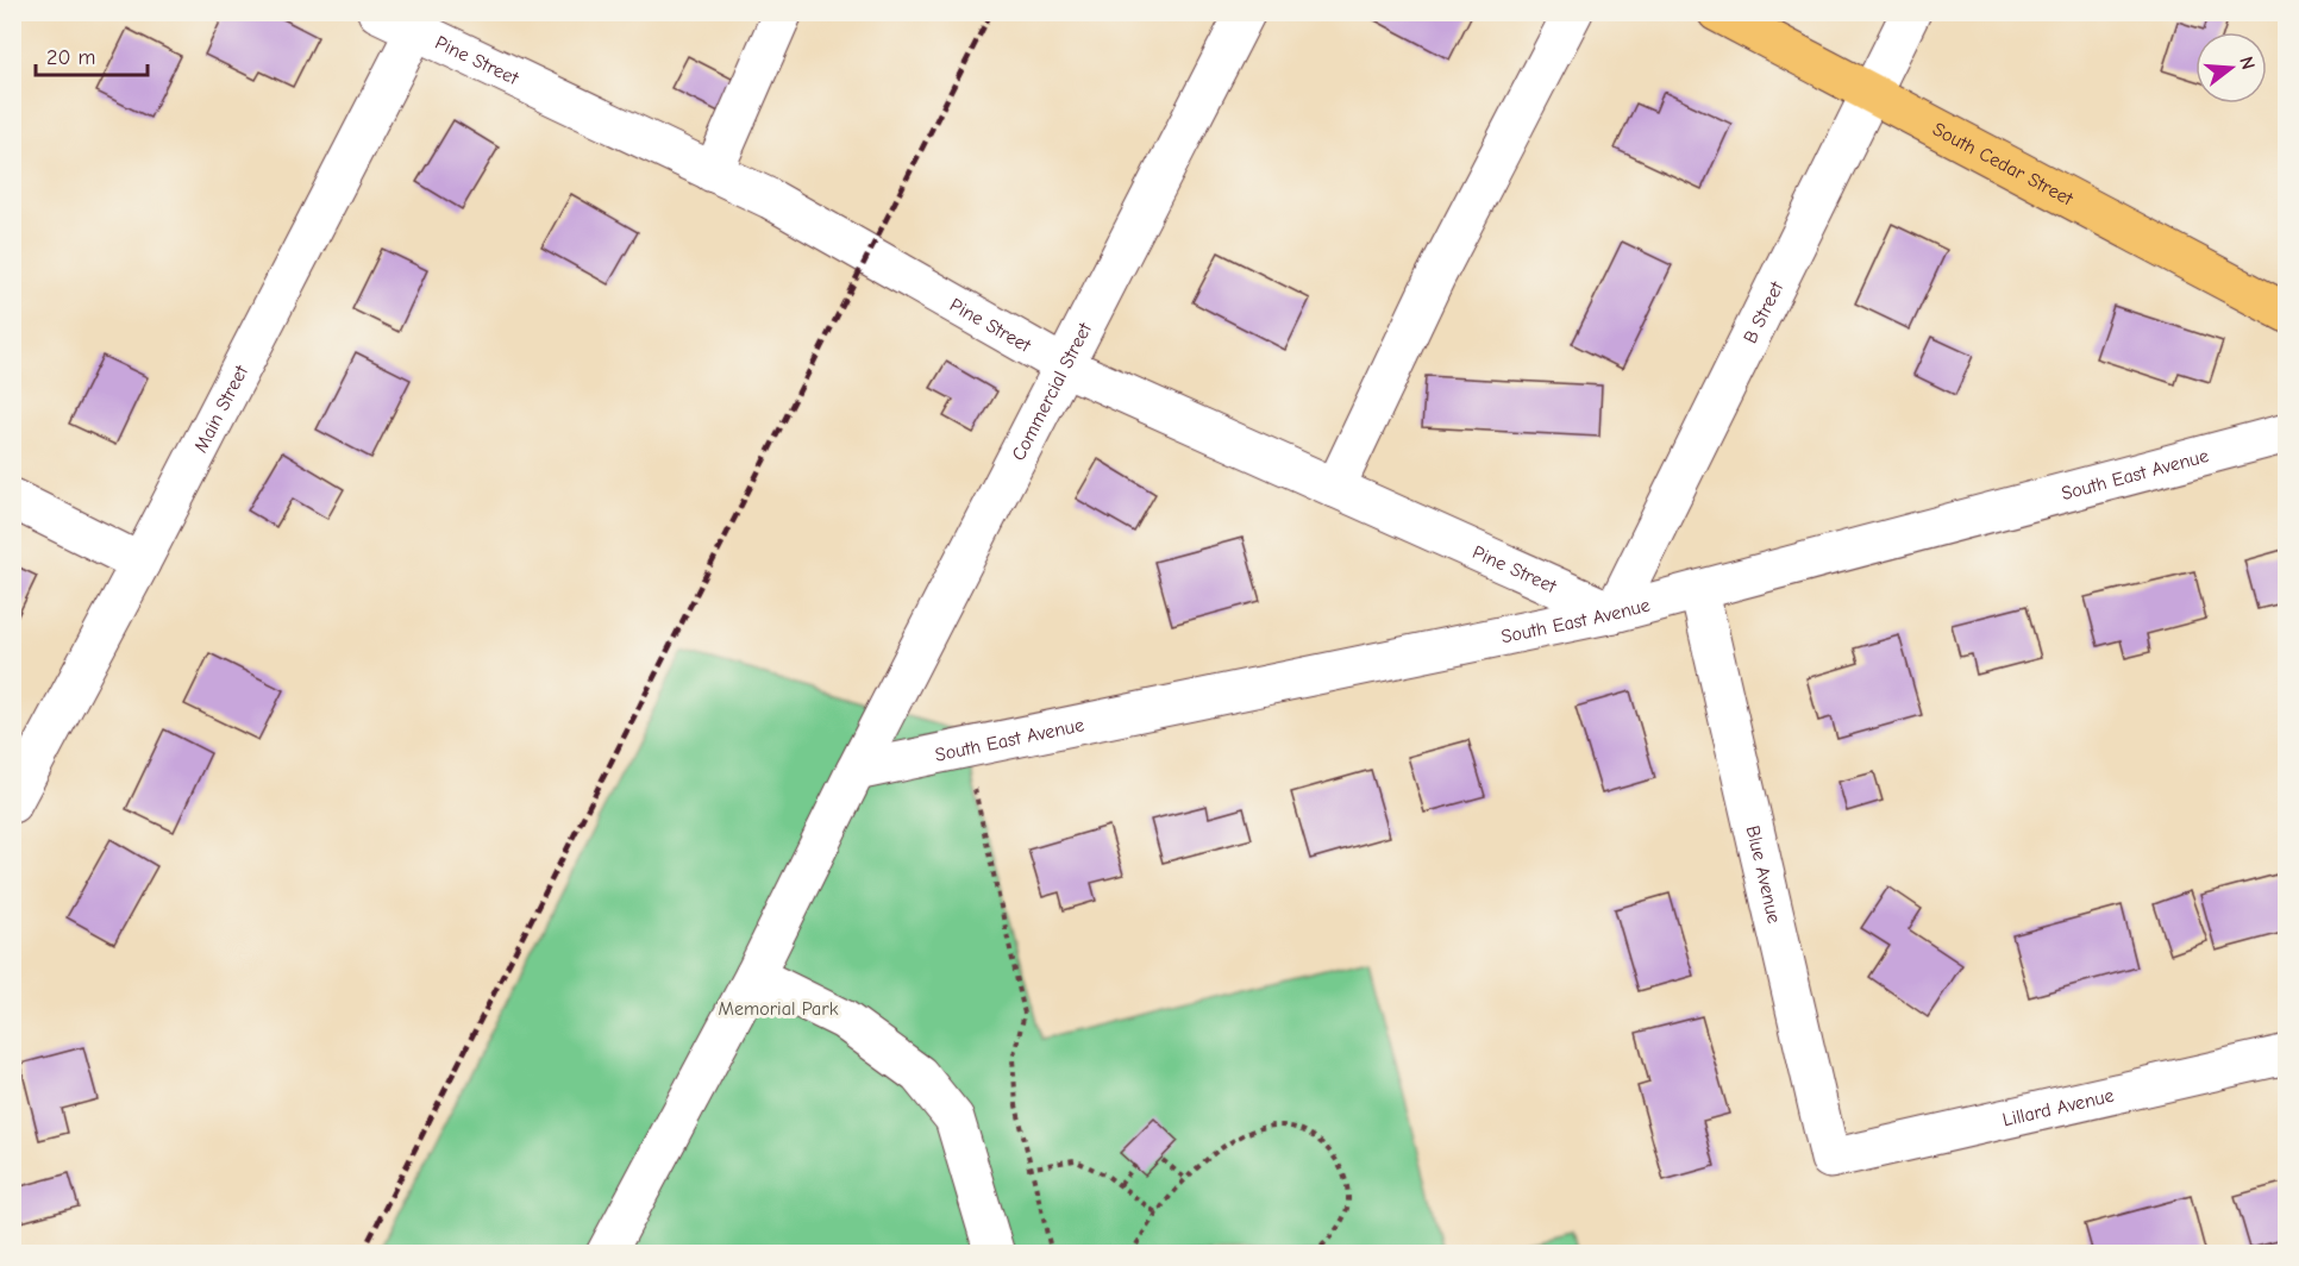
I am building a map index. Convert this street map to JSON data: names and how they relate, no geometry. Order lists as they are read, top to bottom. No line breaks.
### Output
{"streets":{"main road":["South Cedar Street"],"street":["Pine Street","B Street","Commercial Street","Main Street","South East Avenue","Blue Avenue","Lillard Avenue"]},"crossings":[["Pine Street","B Street"],["Pine Street","Commercial Street"],["Pine Street","Main Street"],["Pine Street","South East Avenue"],["South Cedar Street","B Street"],["B Street","South East Avenue"],["Commercial Street","South East Avenue"],["South East Avenue","Blue Avenue"],["Blue Avenue","Lillard Avenue"]],"parks":["Memorial Park"],"scale_bar":"20 m","north":"right"}
